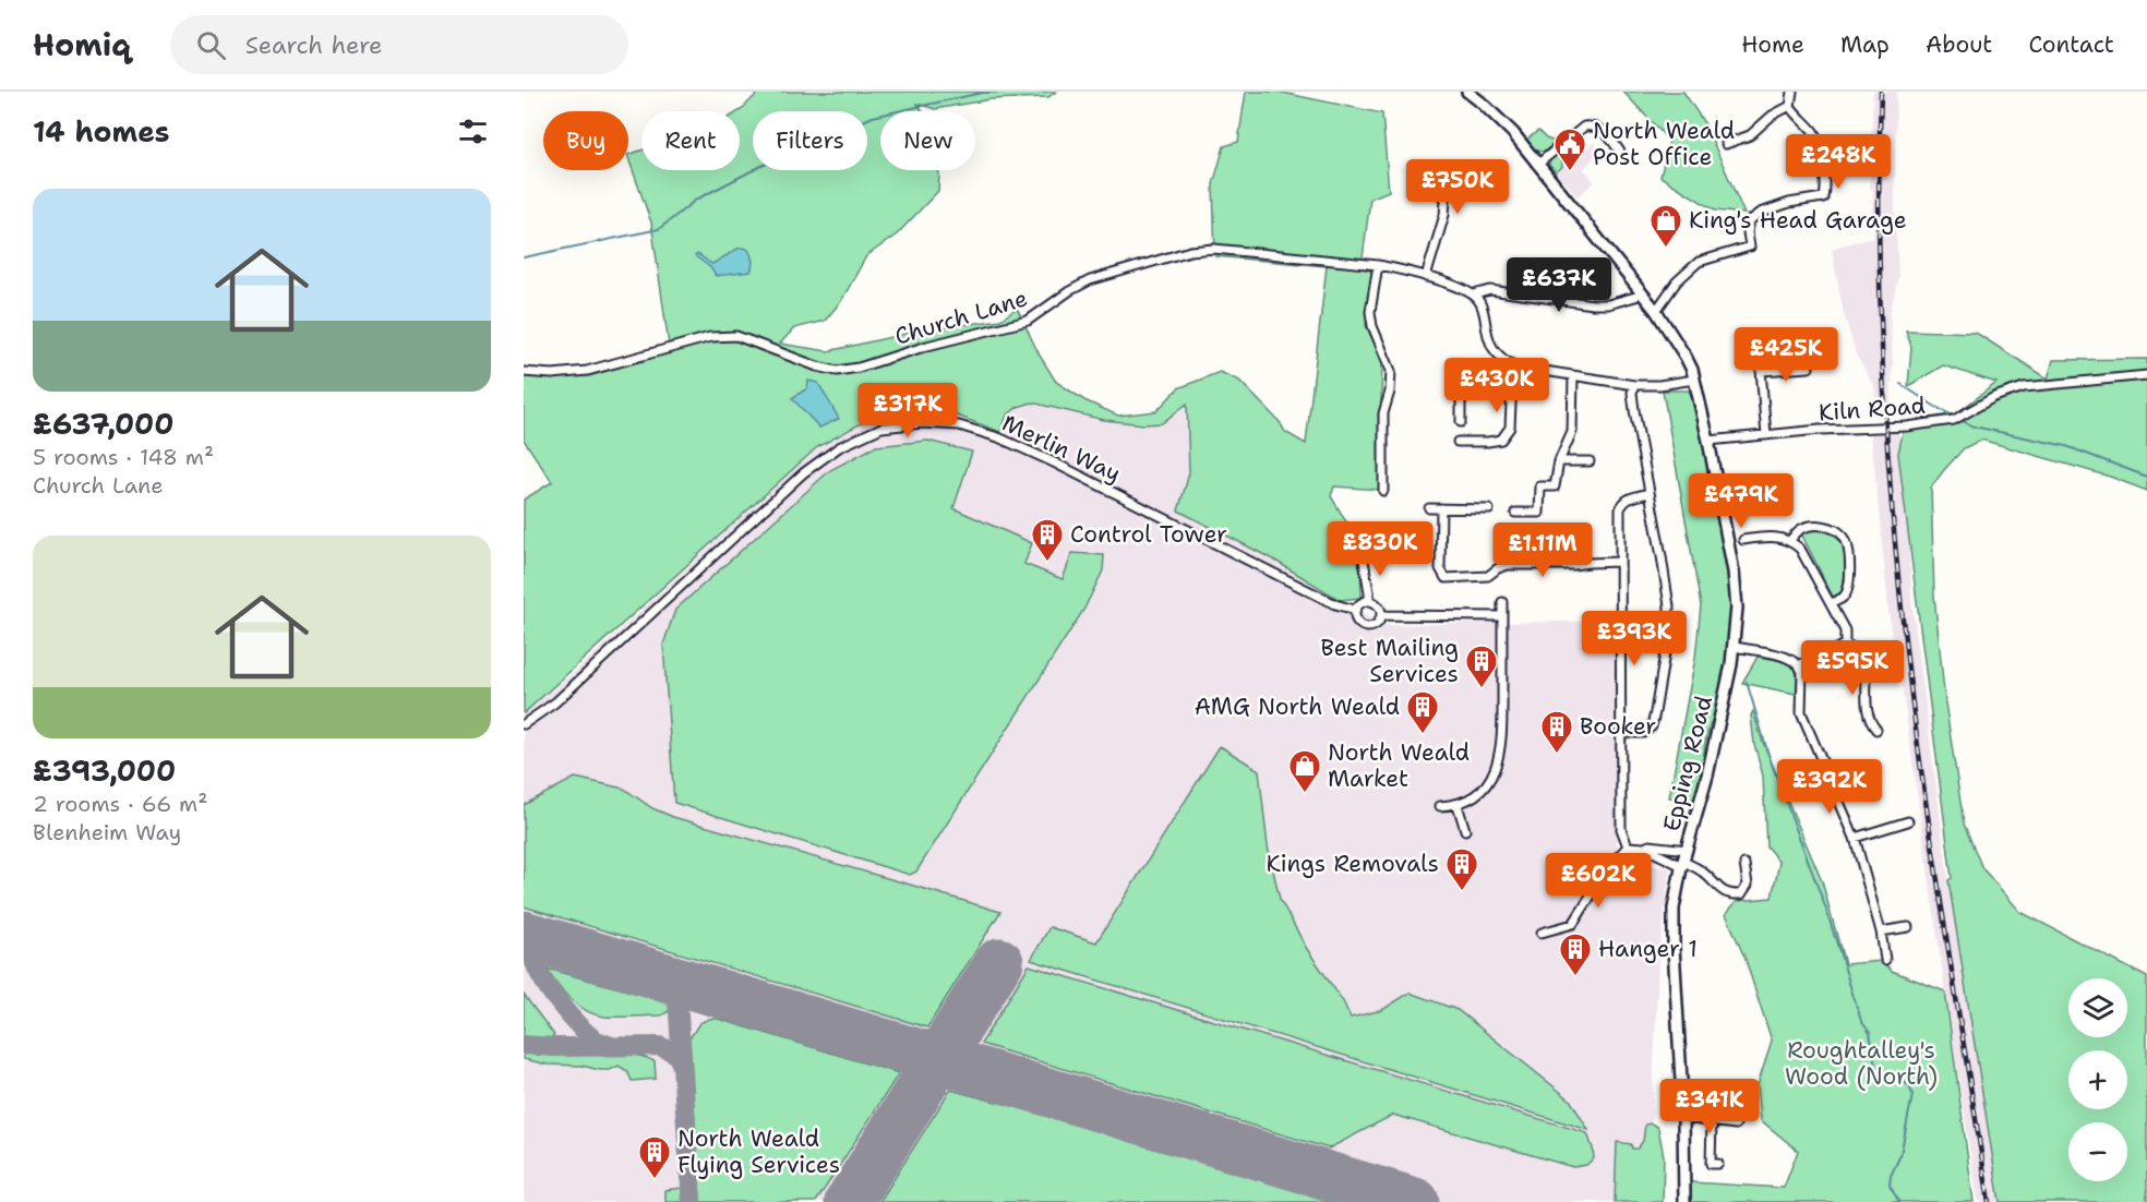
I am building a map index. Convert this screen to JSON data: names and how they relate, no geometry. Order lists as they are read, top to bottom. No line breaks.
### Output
{"streets":{"main road":["Epping Road"],"street":["Church Lane","Kiln Road","Merlin Way"]},"crossings":[["Kiln Road","Epping Road"]],"parks":["Roughtalley's Wood (North)"],"places":{"public building":["North Weald Post Office"],"shop":["King's Head Garage","North Weald Market"],"building":["Control Tower","Best Mailing Services","AMG North Weald","Booker","Kings Removals","Hanger 1","North Weald Flying Services"]},"page":{"header":"Homiq","search":"Search here","nav":["Home","Map","About","Contact"],"heading":"14 homes","chip":["Buy","Rent","Filters","New"],"price":["£248K","£750K","£637K","£425K","£430K","£317K","£479K","£830K","£1.11M","£393K","£595K","£392K","£602K","£341K"],"list":[{"name":"£637,000","note":"5 rooms · 148 m² · Church Lane"},{"name":"£393,000","note":"2 rooms · 66 m² · Blenheim Way"}],"map_buttons":["+","−"]}}
